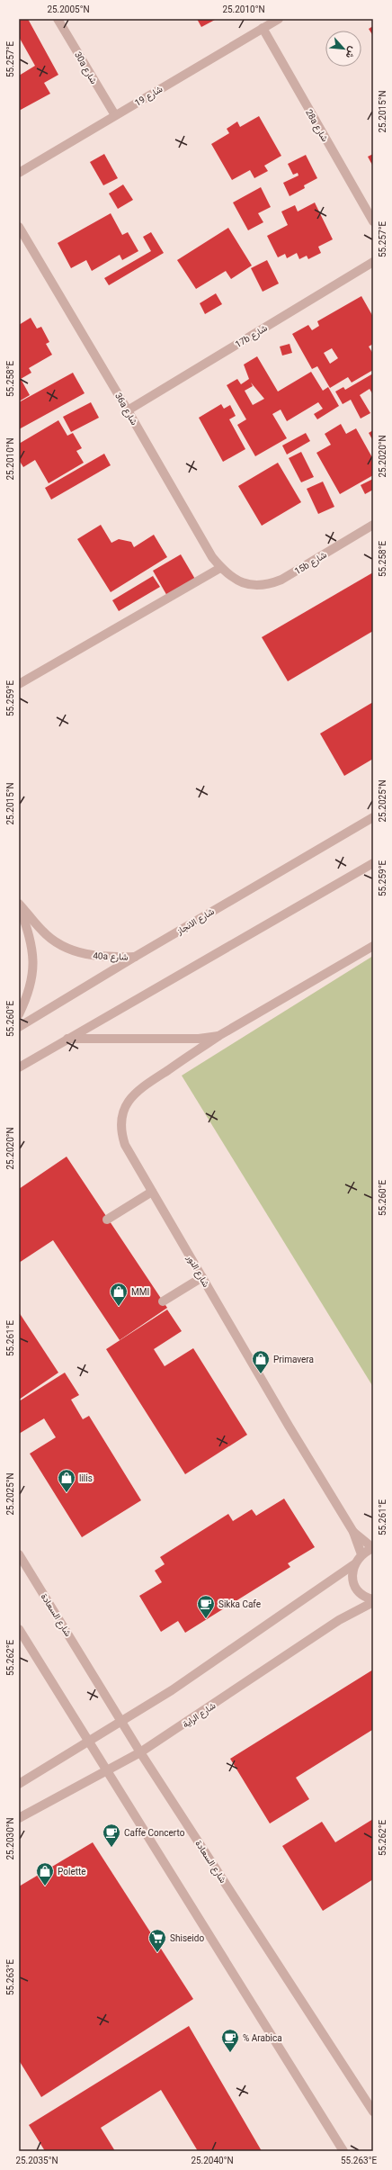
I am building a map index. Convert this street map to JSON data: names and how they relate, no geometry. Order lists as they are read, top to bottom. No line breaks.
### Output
{"streets":{"street":["30a شارع","شارع 19","28a شارع","17b شارع","36a شارع","15b شارع","شارع الانجاز","40a شارع","شارع النور","شارع السعادة","شارع الراية"]},"crossings":[["30a شارع","شارع 19"],["شارع 19","28a شارع"],["17b شارع","36a شارع"],["36a شارع","15b شارع"],["شارع الانجاز","40a شارع"],["شارع السعادة","شارع الراية"]],"places":{"shop":["MMI","Primavera","lilis","Polette"],"cafe":["Sikka Cafe","Caffe Concerto","% Arabica"],"supermarket":["Shiseido"]},"north":"bottom right","coordinates":["25.2005°N","25.2010°N","55.257°E","25.2015°N","55.258°E","25.2020°N","55.259°E","25.2025°N","55.260°E","55.261°E","55.262°E","25.2030°N","55.263°E","25.2035°N","25.2040°N"]}
